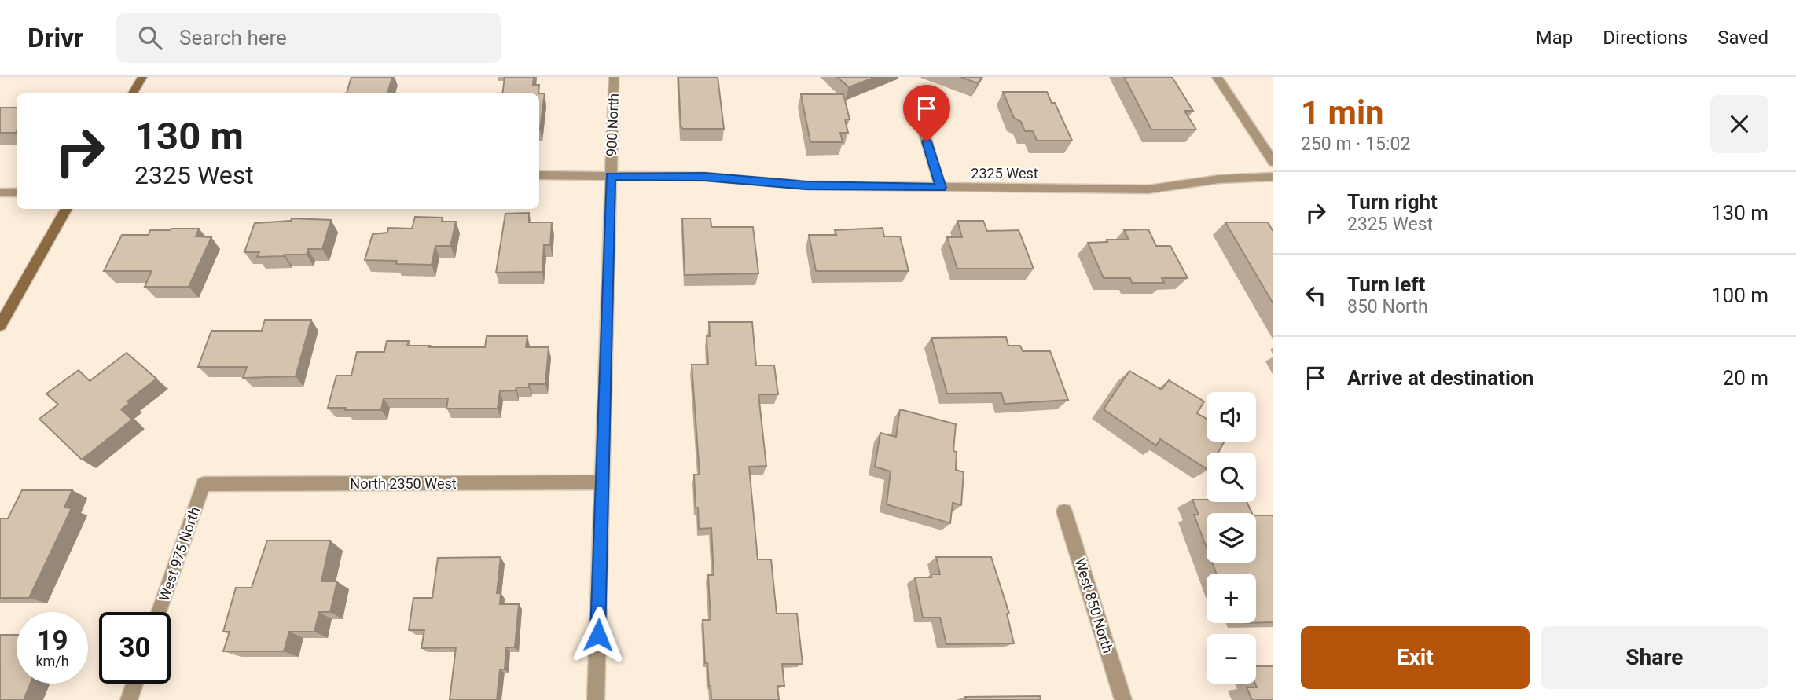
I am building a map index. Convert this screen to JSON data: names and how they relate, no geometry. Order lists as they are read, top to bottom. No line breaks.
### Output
{"streets":{"street":["900 North","2325 West","North 2350 West","West 975 North","West 850 North"]},"crossings":[["900 North","2325 West"],["900 North","North 2350 West"],["North 2350 West","West 975 North"]],"page":{"header":"Drivr","search":"Search here","nav":["Map","Directions","Saved"],"heading":["1 min","250 m · 15:02"],"turn":["130 m","2325 West"],"list":[{"name":"Turn right","note":"2325 West","value":"130 m"},{"name":"Turn left","note":"850 North","value":"100 m"},{"name":"Arrive at destination","value":"20 m"}],"map_buttons":["+","−"],"speed":"19 km/h","limit":"30","buttons":["Exit","Share"]}}
